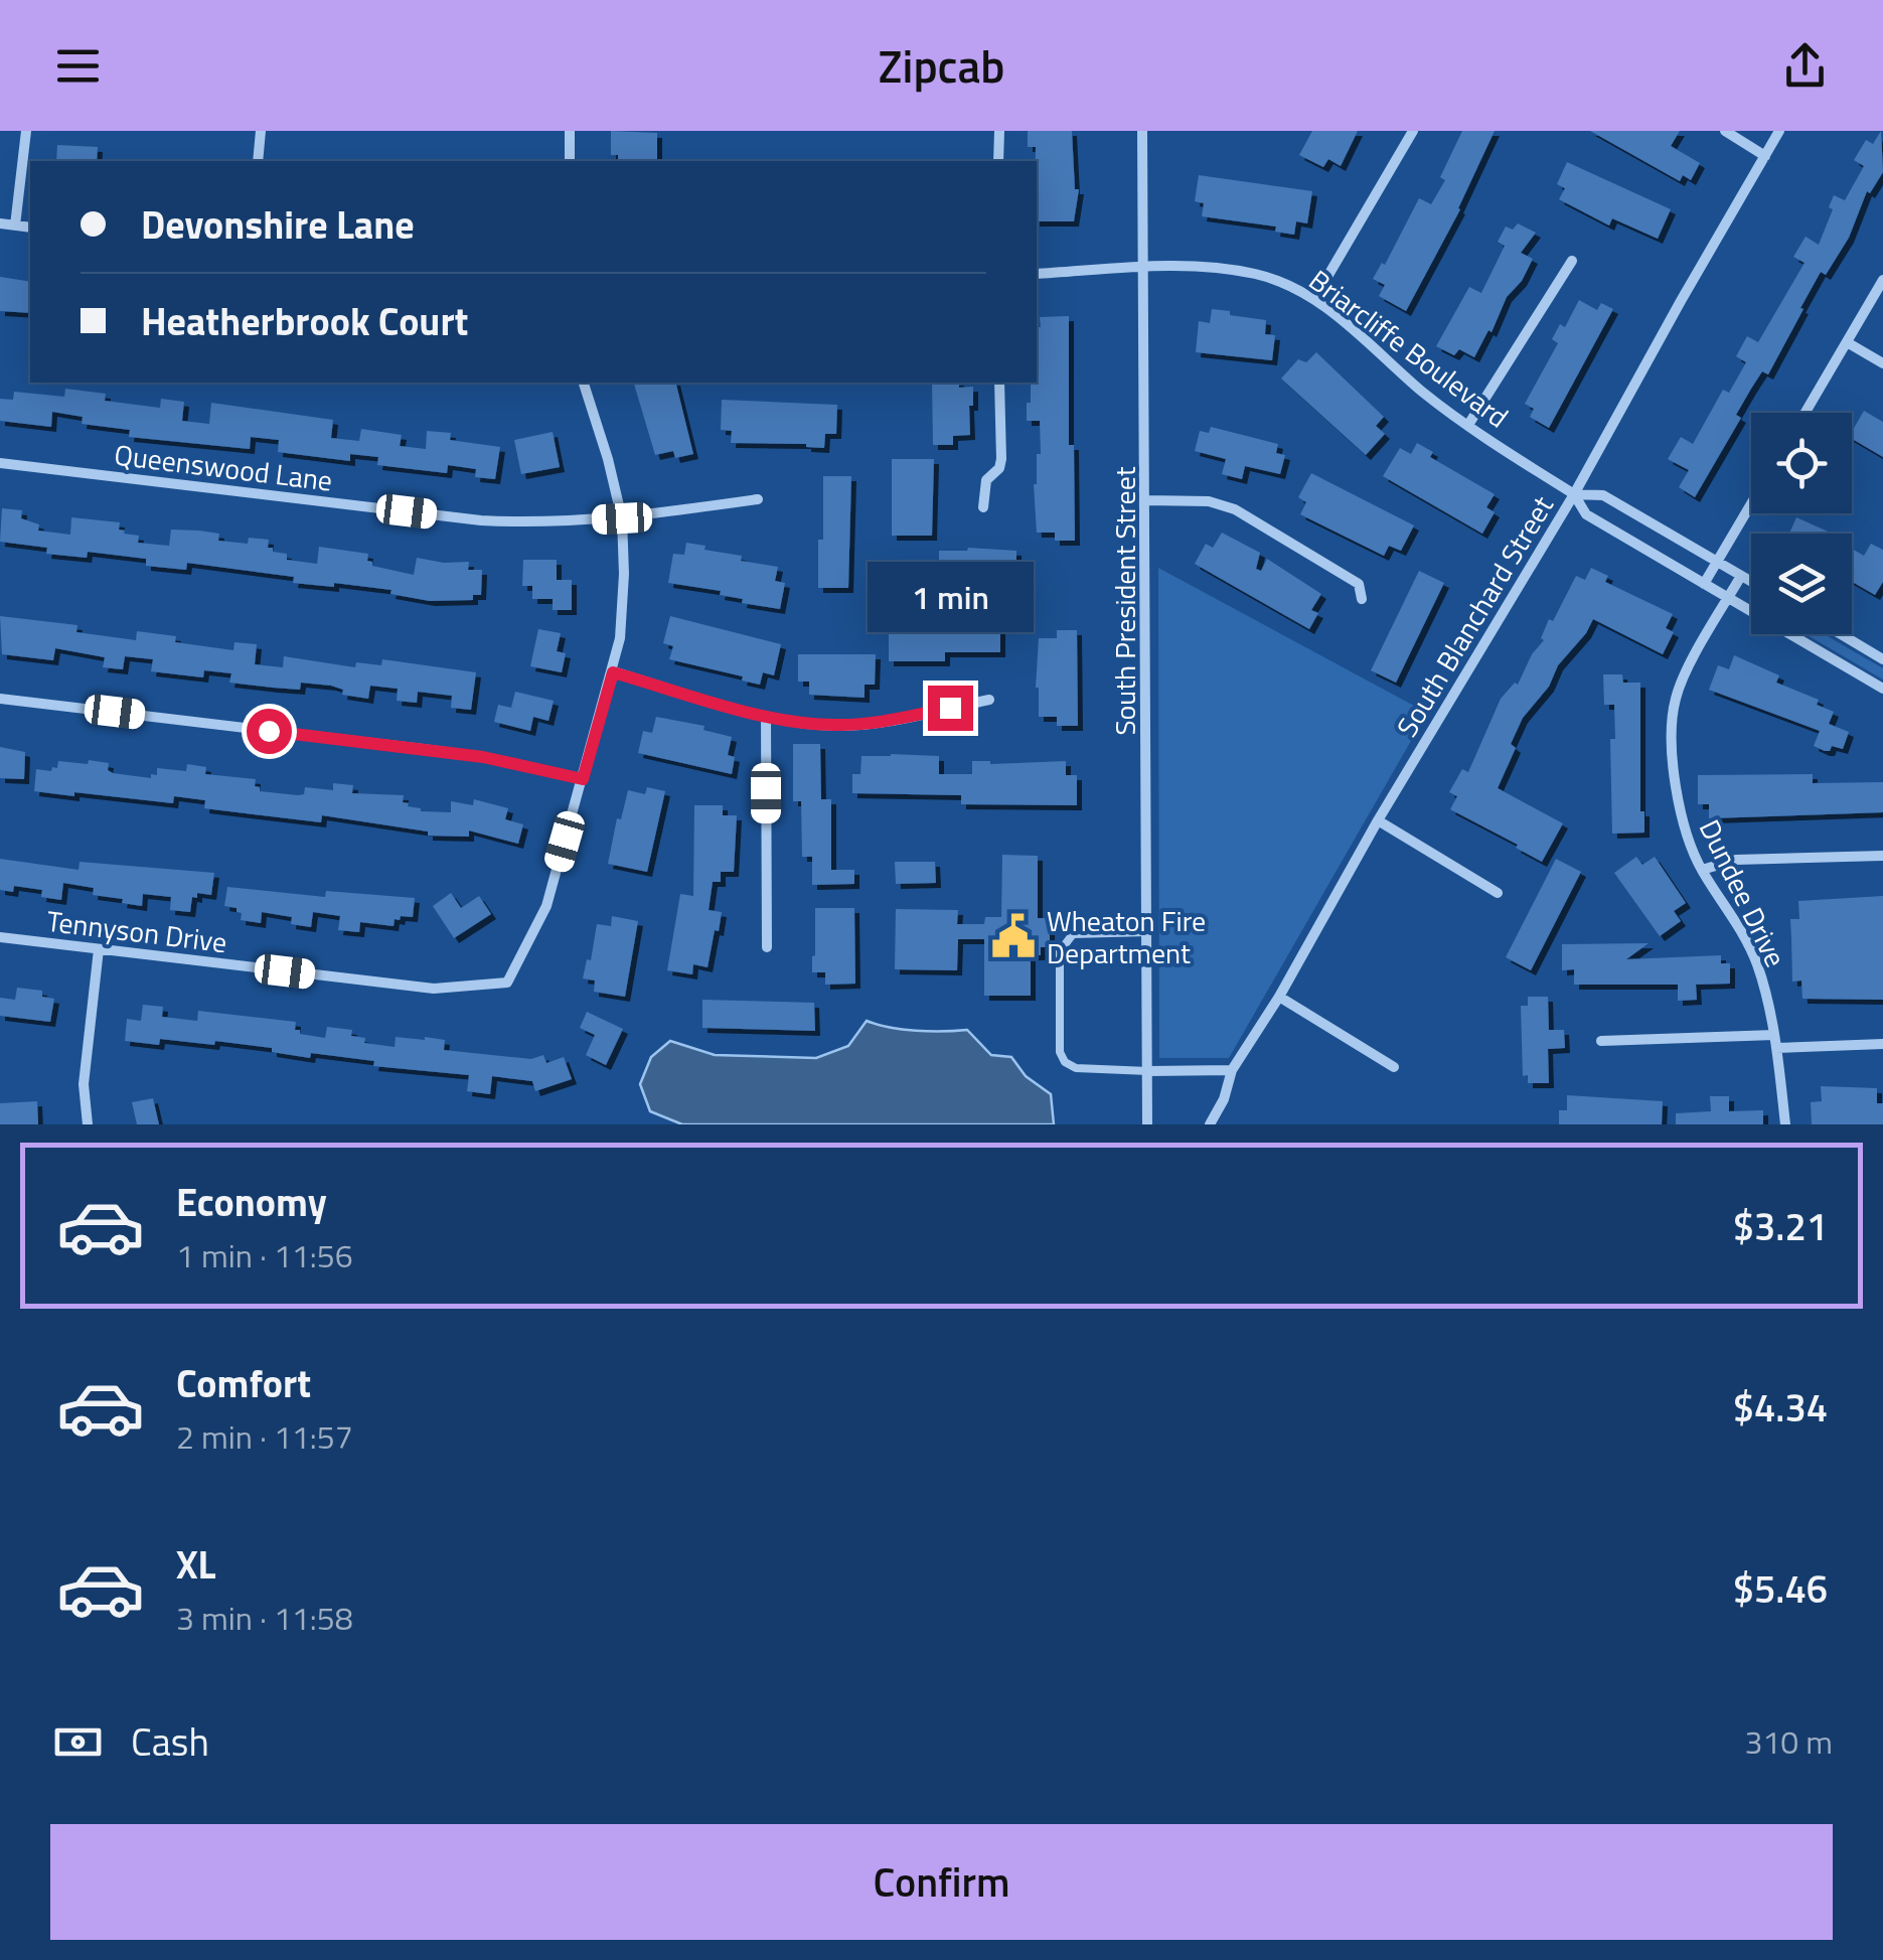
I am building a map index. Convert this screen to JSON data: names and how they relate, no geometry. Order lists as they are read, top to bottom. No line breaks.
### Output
{"streets":{"street":["Briarcliffe Boulevard","Queenswood Lane","South President Street","South Blanchard Street","Dundee Drive","Tennyson Drive"]},"crossings":[["Briarcliffe Boulevard","South President Street"],["Briarcliffe Boulevard","South Blanchard Street"],["Briarcliffe Boulevard","Dundee Drive"]],"places":{"public building":["Wheaton Fire Department"]},"page":{"header":"Zipcab","banner":["Devonshire Lane","Heatherbrook Court"],"bubble":"1 min","list":[{"name":"Economy","note":"1 min · 11:56","value":"$3.21"},{"name":"Comfort","note":"2 min · 11:57","value":"$4.34"},{"name":"XL","note":"3 min · 11:58","value":"$5.46"}],"pay":["Cash","310 m"],"buttons":"Confirm"}}
